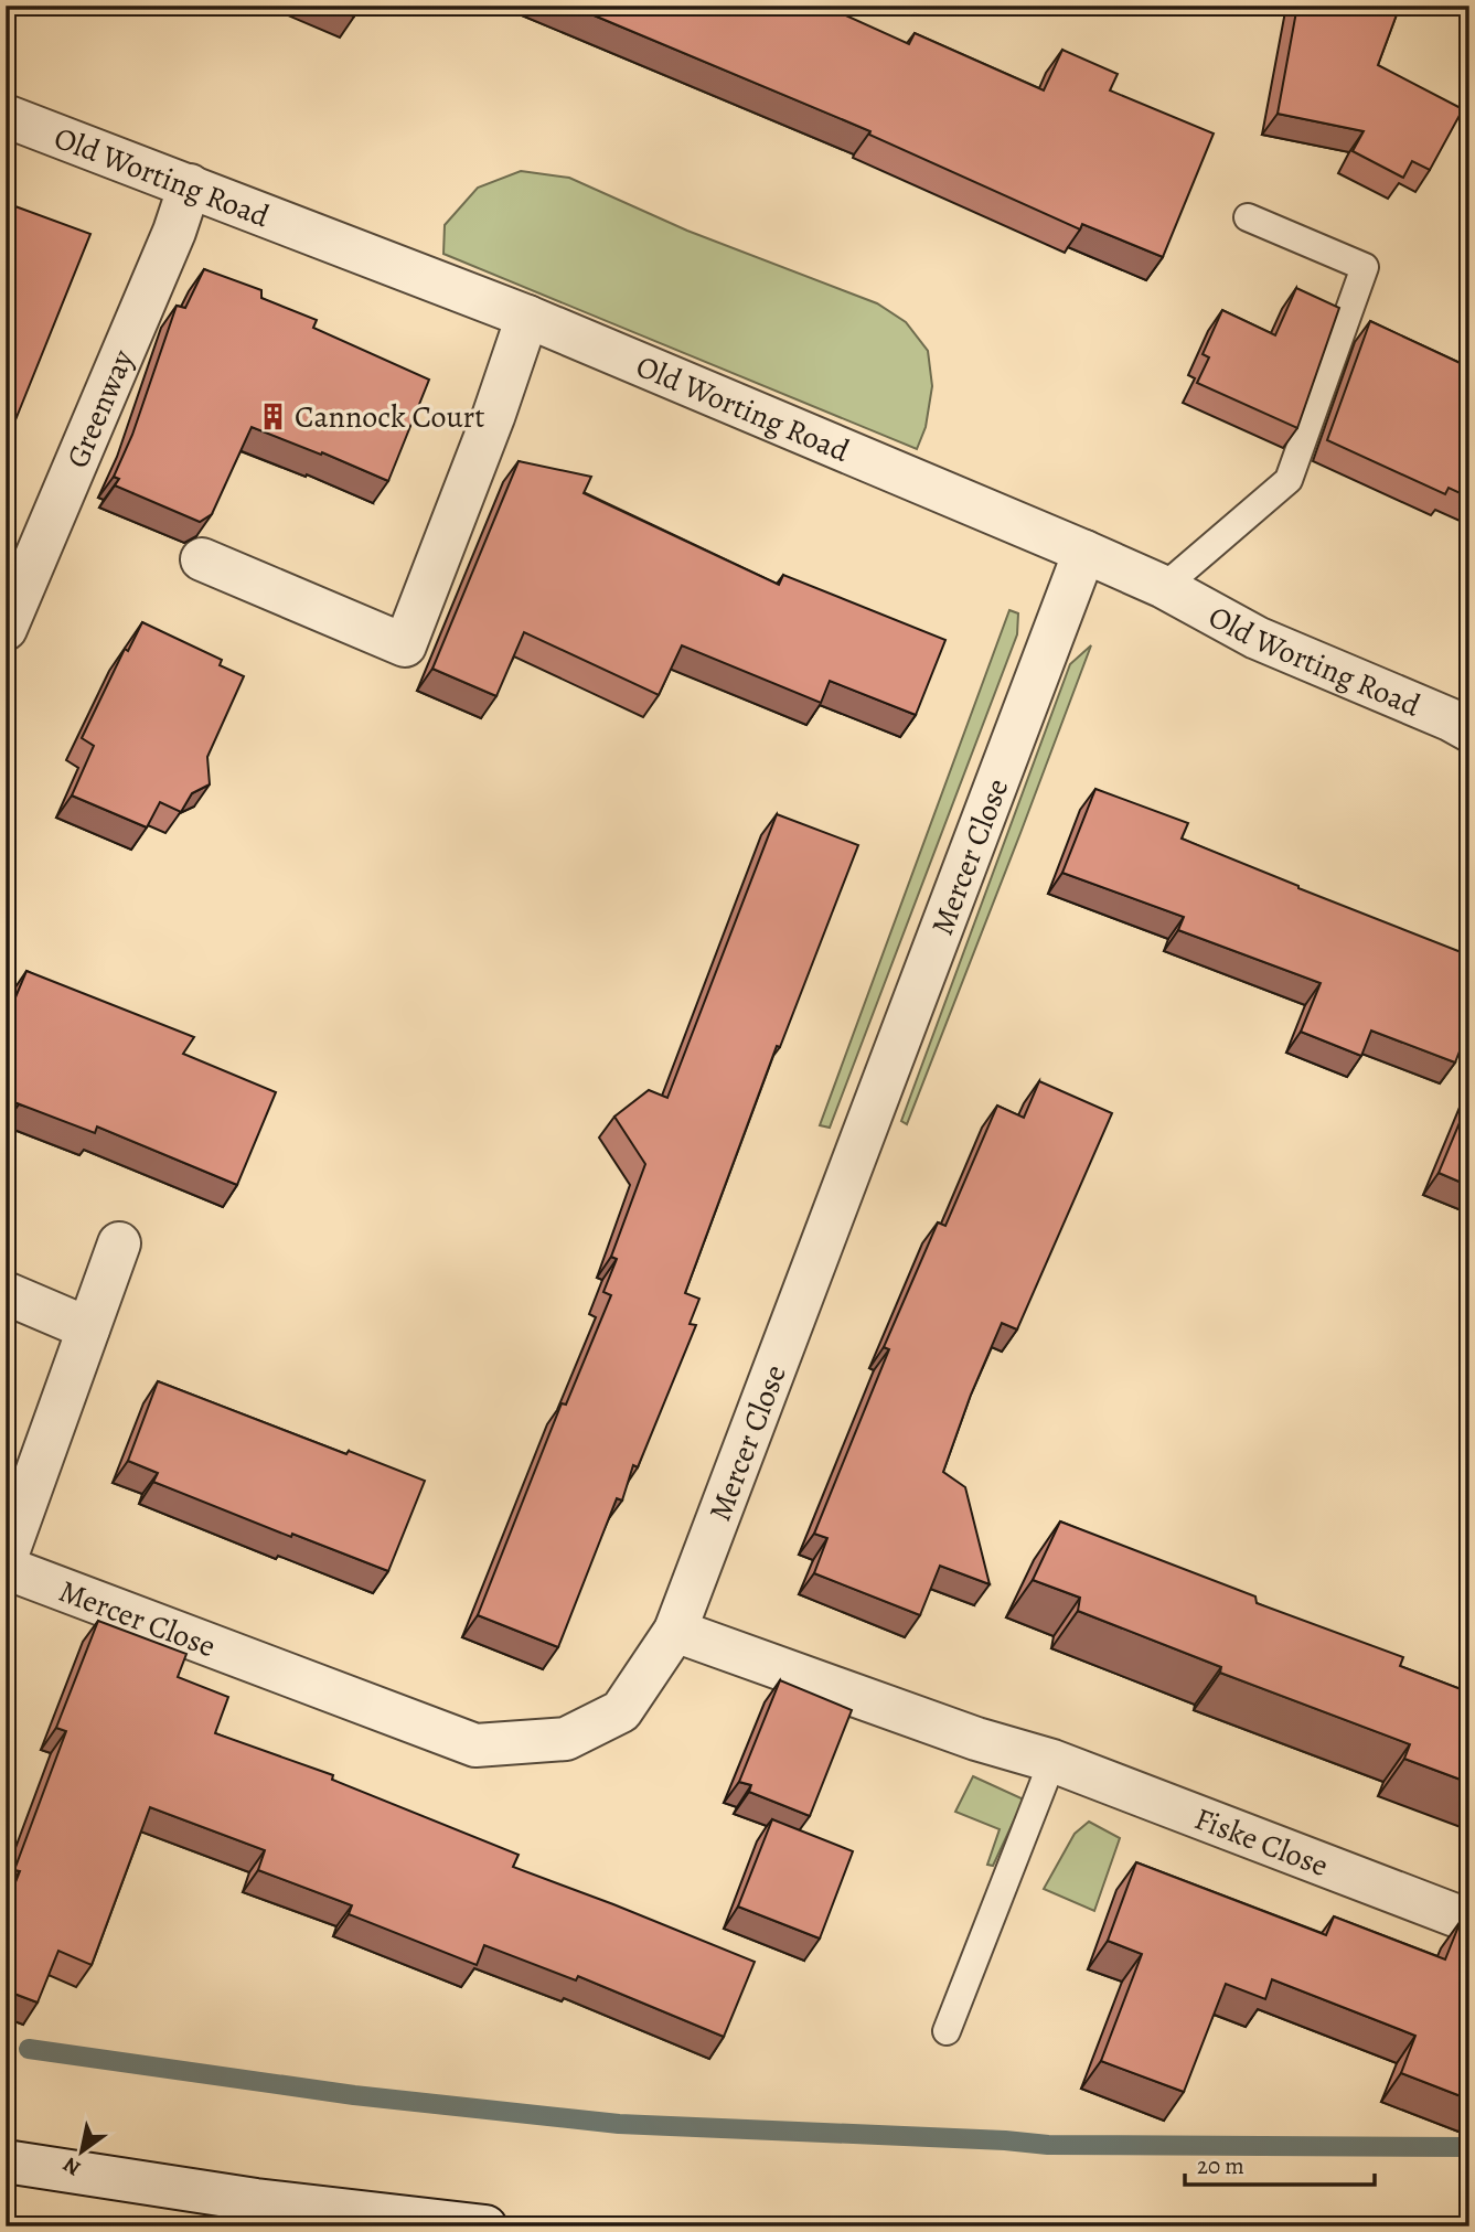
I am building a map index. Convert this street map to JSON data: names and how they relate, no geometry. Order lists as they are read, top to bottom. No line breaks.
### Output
{"streets":{"street":["Old Worting Road","Greenway","Mercer Close","Fiske Close"]},"crossings":[["Old Worting Road","Greenway"],["Old Worting Road","Mercer Close"],["Mercer Close","Fiske Close"]],"places":{"building":["Cannock Court"]},"scale_bar":"20 m","north":"bottom left"}
